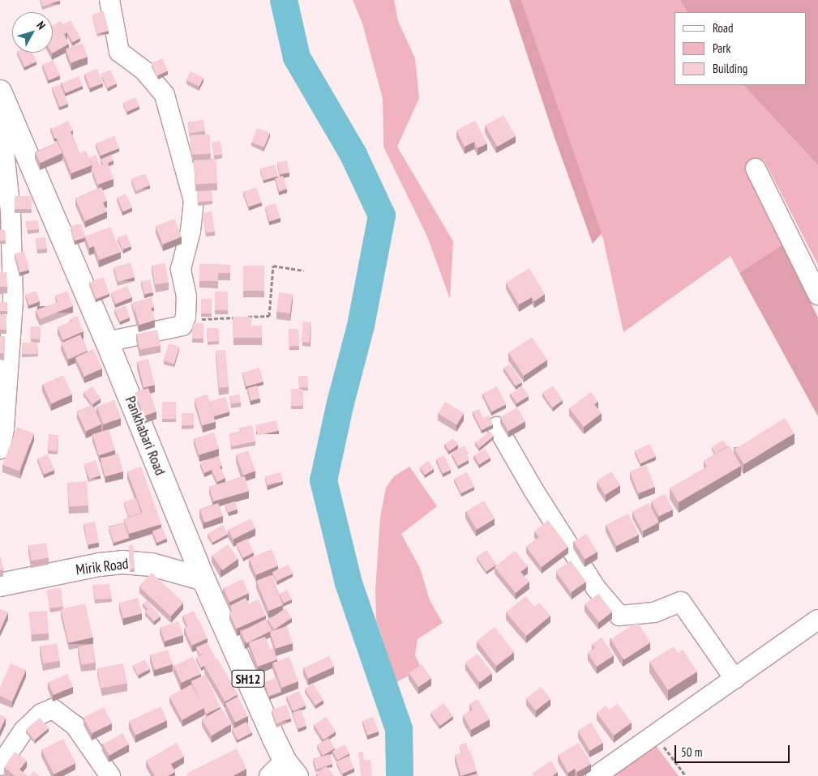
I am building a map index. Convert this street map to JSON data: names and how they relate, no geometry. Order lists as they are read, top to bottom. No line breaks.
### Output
{"streets":{"main road":["Pankhabari Road","Mirik Road","SH12"]},"crossings":[["Pankhabari Road","Mirik Road"]],"legend":["Road","Park","Building"],"scale_bar":"50 m","north":"top right"}
